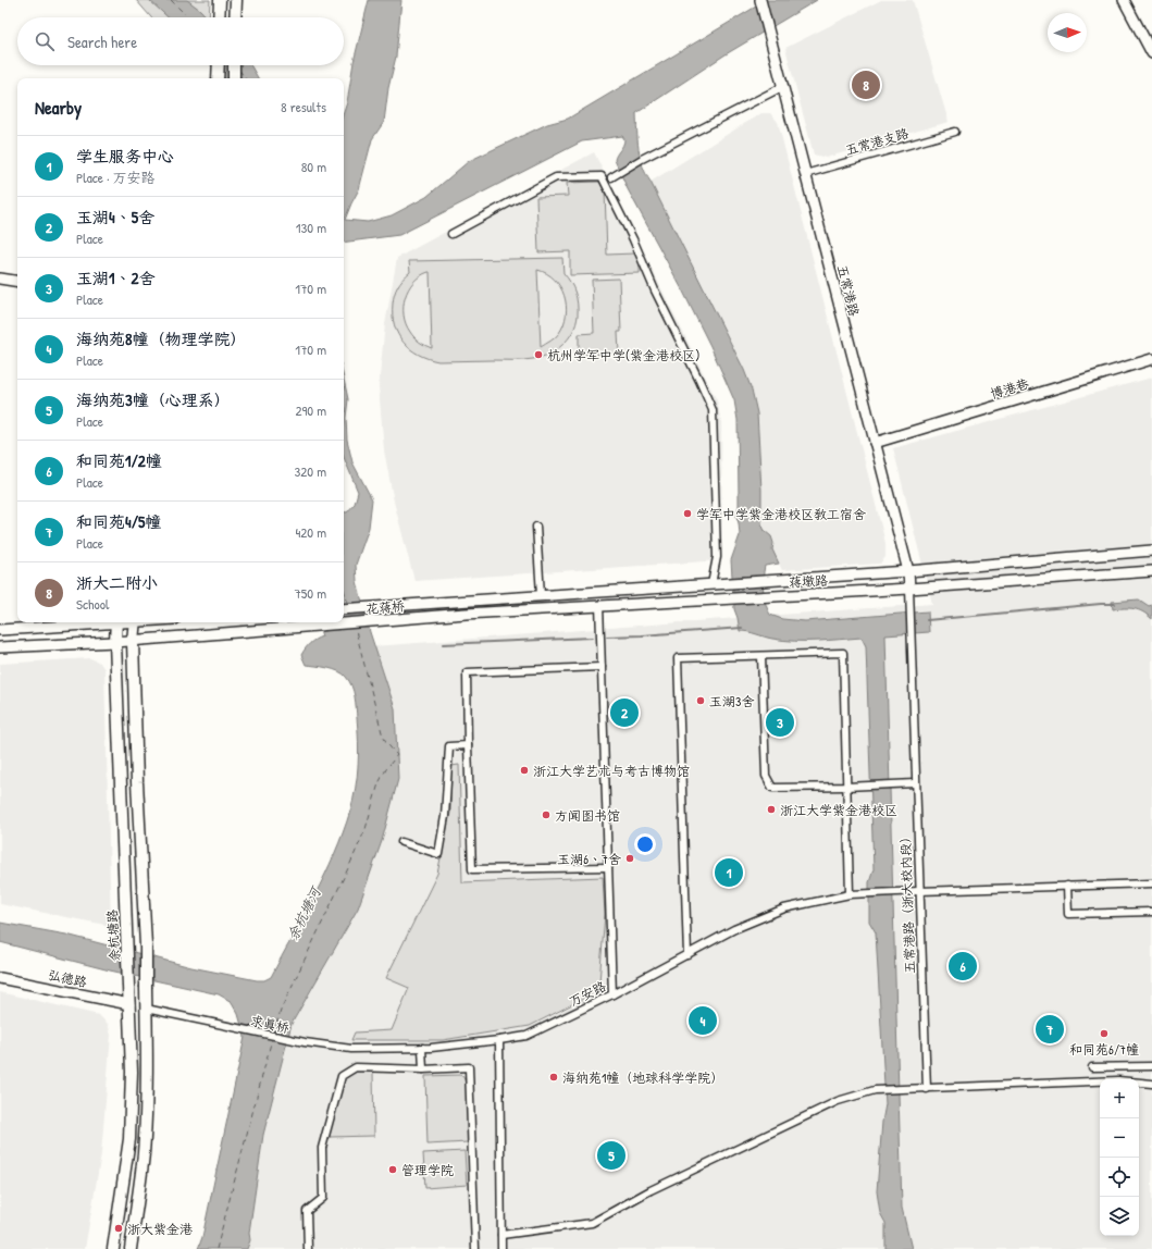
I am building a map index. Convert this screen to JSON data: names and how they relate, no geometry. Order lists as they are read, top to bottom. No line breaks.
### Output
{"streets":{"main road":["五常港路","博港巷","蒋墩路","花蒋桥","余杭塘路","弘德路"],"street":["五常港支路","五常港路（浙大校内段）","万安路","求真桥"]},"crossings":[["五常港支路","五常港路"],["五常港路","博港巷"],["五常港路","蒋墩路"],["五常港路","五常港路（浙大校内段）"],["蒋墩路","花蒋桥"],["蒋墩路","五常港路（浙大校内段）"],["五常港路（浙大校内段）","万安路"],["余杭塘路","弘德路"],["万安路","求真桥"]],"water":["余杭塘河"],"places":["杭州学军中学(紫金港校区)","学军中学紫金港校区教工宿舍","玉湖3舍","浙江大学艺术与考古博物馆","浙江大学紫金港校区","方闻图书馆","玉湖6、7舍","和同苑6/7幢","海纳苑1幢（地球科学学院）","管理学院","浙大紫金港"],"north":"right","page":{"search":"Search here","pins":["8","2","3","1","6","4","7","5"],"heading":["Nearby","8 results"],"list":[{"mark":"1","name":"学生服务中心","note":"Place · 万安路","value":"80 m"},{"mark":"2","name":"玉湖4、5舍","note":"Place","value":"130 m"},{"mark":"3","name":"玉湖1、2舍","note":"Place","value":"170 m"},{"mark":"4","name":"海纳苑8幢（物理学院）","note":"Place","value":"170 m"},{"mark":"5","name":"海纳苑3幢（心理系）","note":"Place","value":"290 m"},{"mark":"6","name":"和同苑1/2幢","note":"Place","value":"320 m"},{"mark":"7","name":"和同苑4/5幢","note":"Place","value":"420 m"},{"mark":"8","name":"浙大二附小","note":"School","value":"750 m"}],"map_buttons":["+","−"]}}
